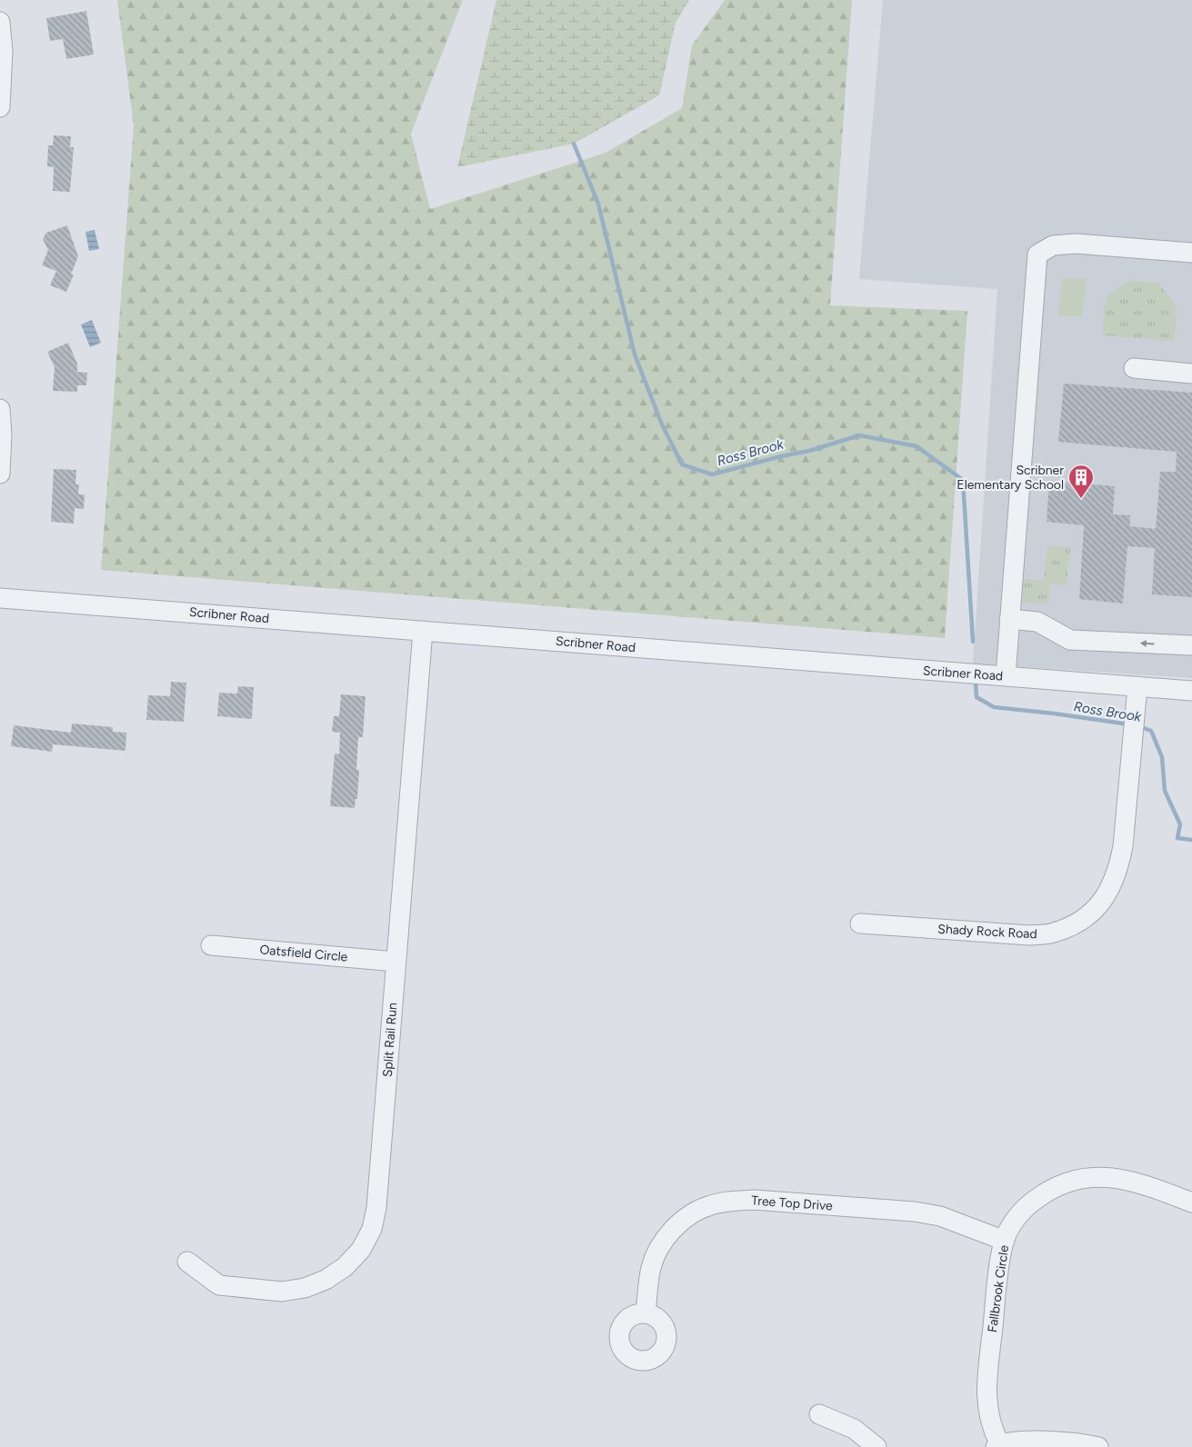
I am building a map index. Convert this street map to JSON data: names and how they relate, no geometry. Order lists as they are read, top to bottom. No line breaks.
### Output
{"streets":{"street":["Scribner Road","Shady Rock Road","Oatsfield Circle","Split Rail Run","Tree Top Drive","Fallbrook Circle"]},"crossings":[["Scribner Road","Shady Rock Road"],["Scribner Road","Split Rail Run"],["Oatsfield Circle","Split Rail Run"],["Tree Top Drive","Fallbrook Circle"]],"water":["Ross Brook"],"places":{"building":["Scribner Elementary School"]}}
